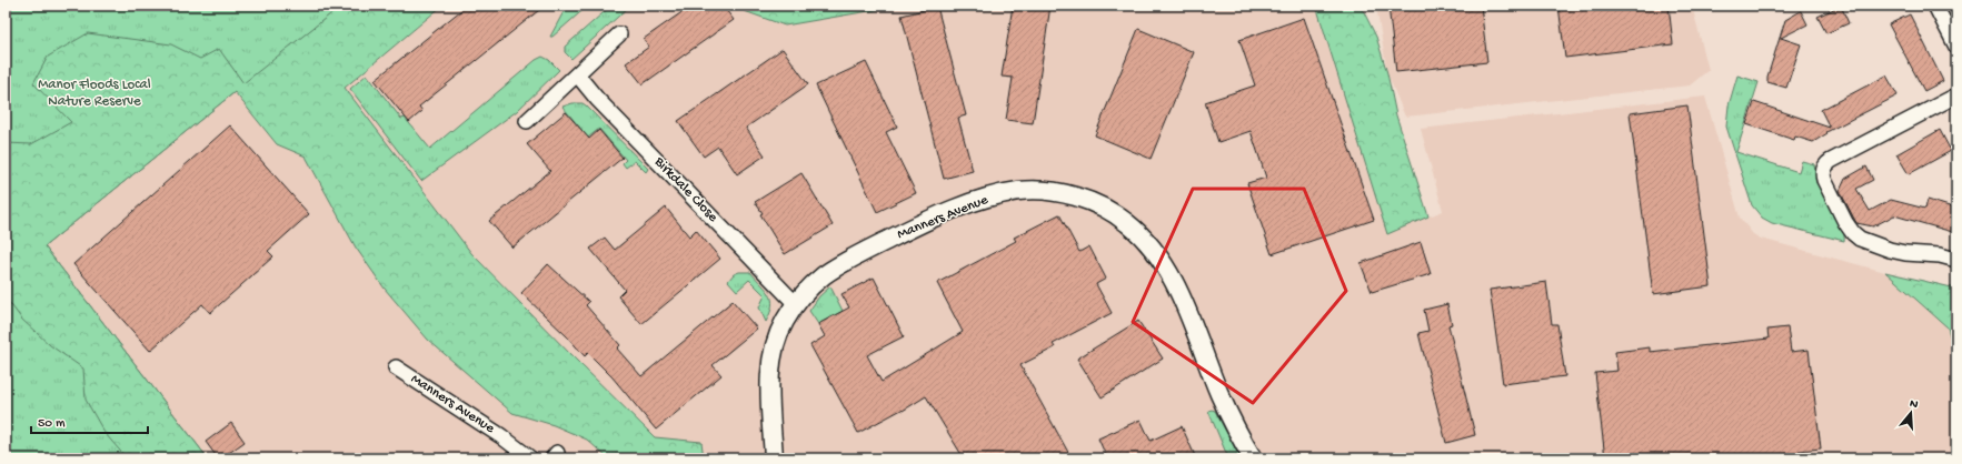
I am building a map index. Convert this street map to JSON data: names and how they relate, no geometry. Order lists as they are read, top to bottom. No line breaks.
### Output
{"streets":{"street":["Birkdale Close","Manners Avenue"]},"crossings":[["Birkdale Close","Manners Avenue"]],"parks":["Manor Floods Local Nature Reserve"],"scale_bar":"50 m","north":"top"}
